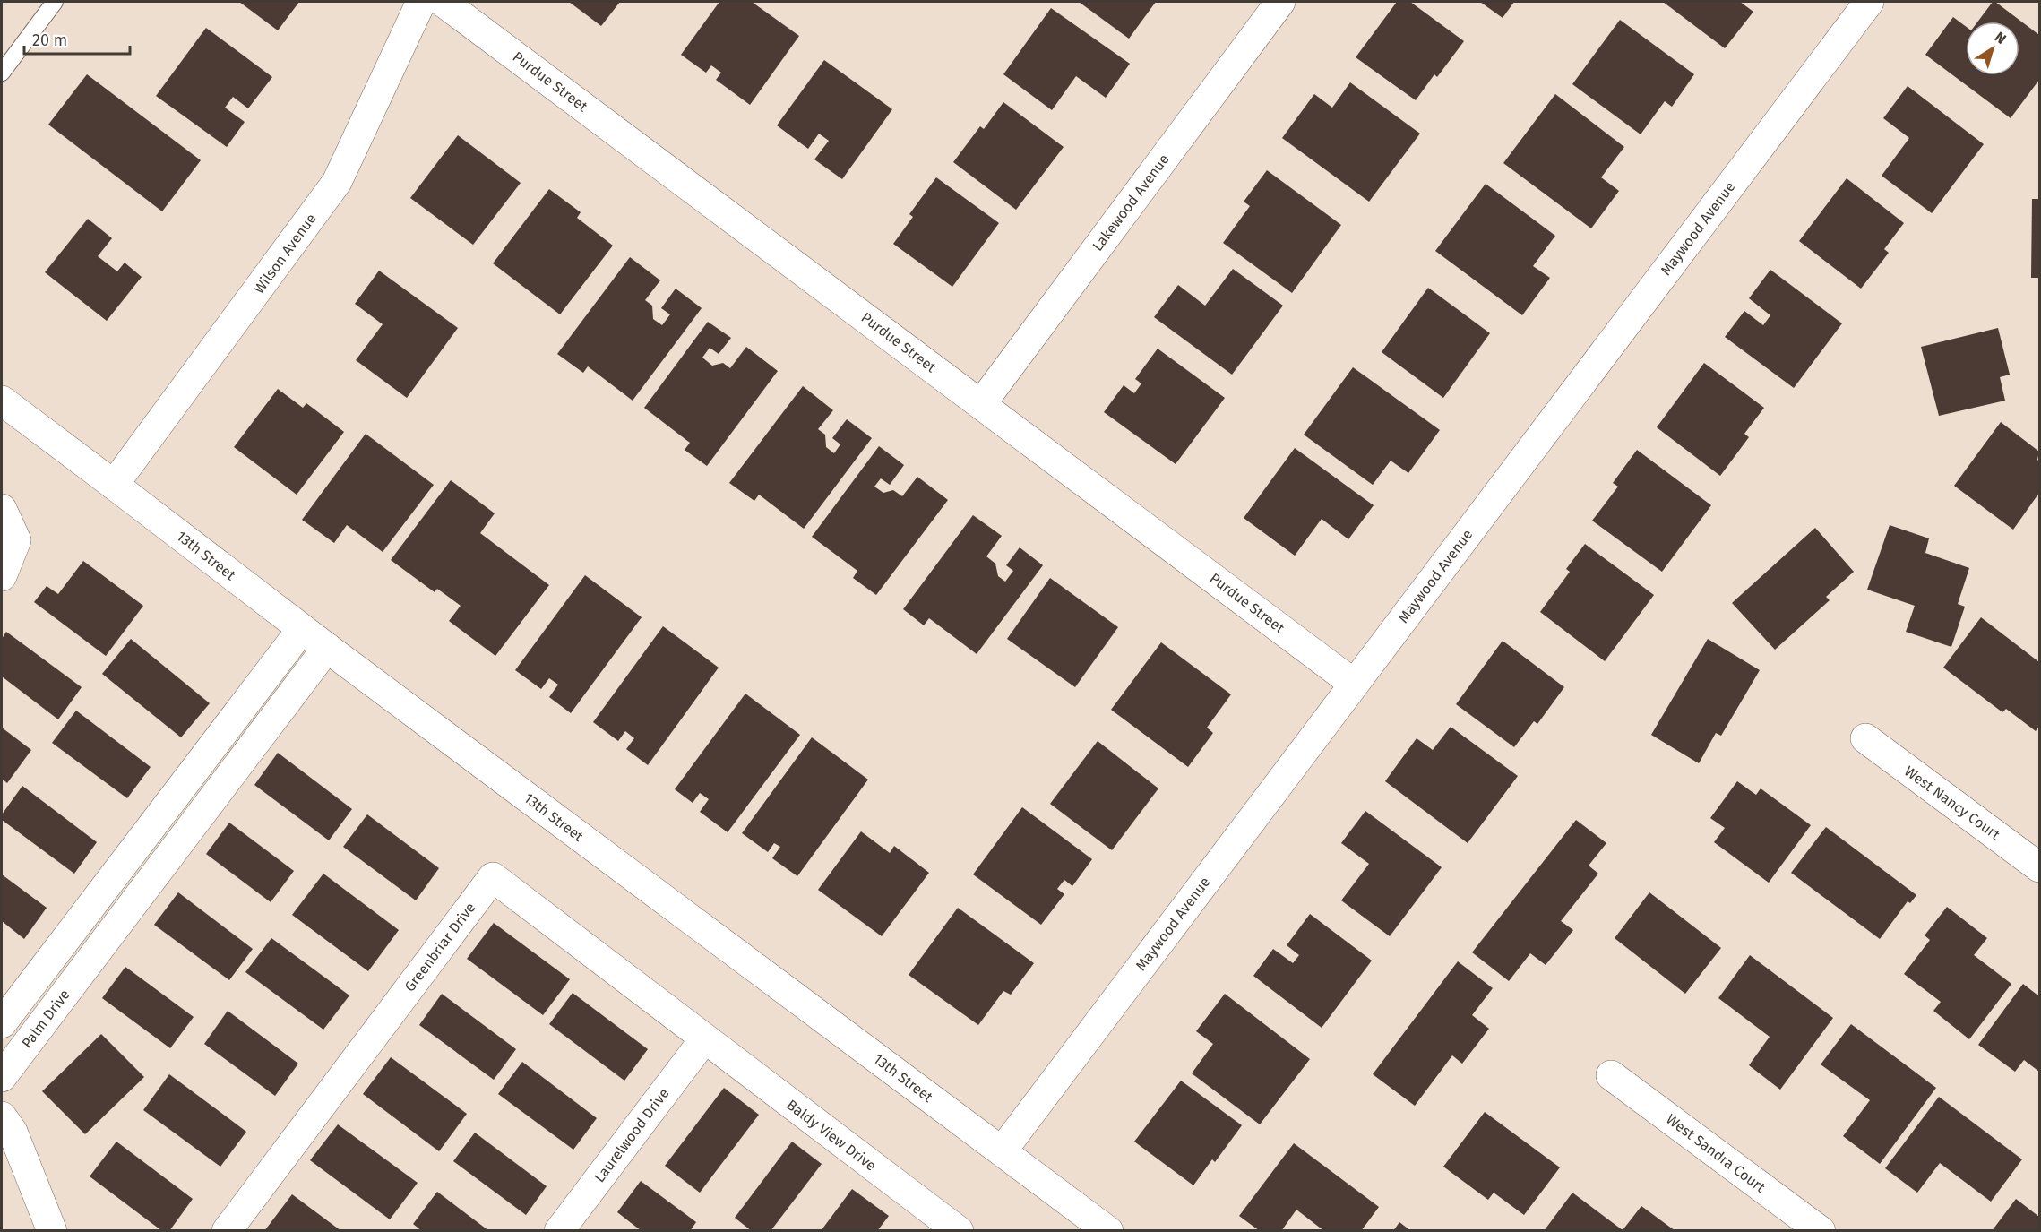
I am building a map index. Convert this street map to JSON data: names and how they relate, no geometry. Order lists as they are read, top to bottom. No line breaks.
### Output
{"streets":{"street":["Purdue Street","Lakewood Avenue","Maywood Avenue","Wilson Avenue","13th Street","West Nancy Court","Greenbriar Drive","Palm Drive","Laurelwood Drive","Baldy View Drive","West Sandra Court"]},"crossings":[["Purdue Street","Lakewood Avenue"],["Purdue Street","Maywood Avenue"],["Maywood Avenue","13th Street"],["Wilson Avenue","13th Street"],["13th Street","Palm Drive"],["Greenbriar Drive","Laurelwood Drive"],["Greenbriar Drive","Baldy View Drive"],["Laurelwood Drive","Baldy View Drive"]],"scale_bar":"20 m","north":"top right"}
